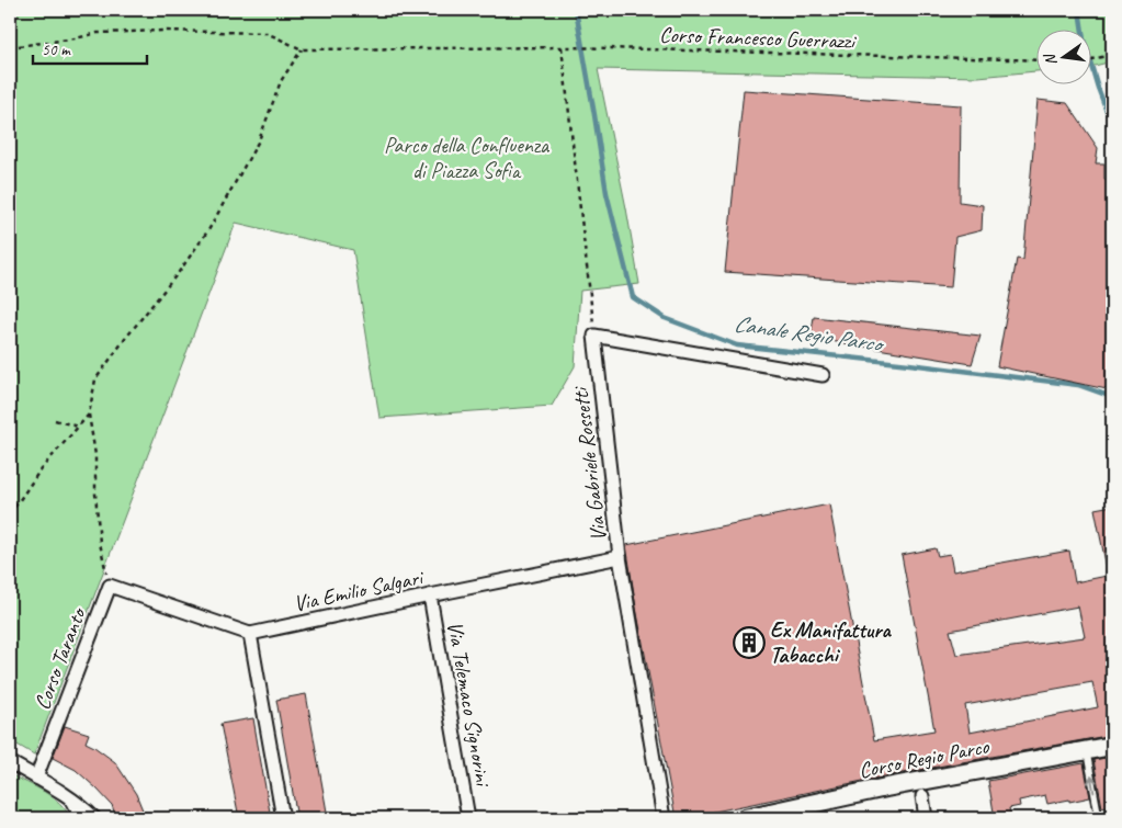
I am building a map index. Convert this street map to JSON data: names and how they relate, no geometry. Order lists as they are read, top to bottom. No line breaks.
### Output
{"streets":{"street":["Via Gabriele Rossetti","Via Emilio Salgari","Corso Taranto","Via Telemaco Signorini","Corso Regio Parco"],"path":["Corso Francesco Guerrazzi"]},"crossings":[["Via Gabriele Rossetti","Via Emilio Salgari"],["Via Emilio Salgari","Via Telemaco Signorini"]],"water":["Canale Regio Parco"],"parks":["Parco della Confluenza di Piazza Sofia"],"places":{"building":["Ex Manifattura Tabacchi"]},"scale_bar":"50 m","north":"left"}
